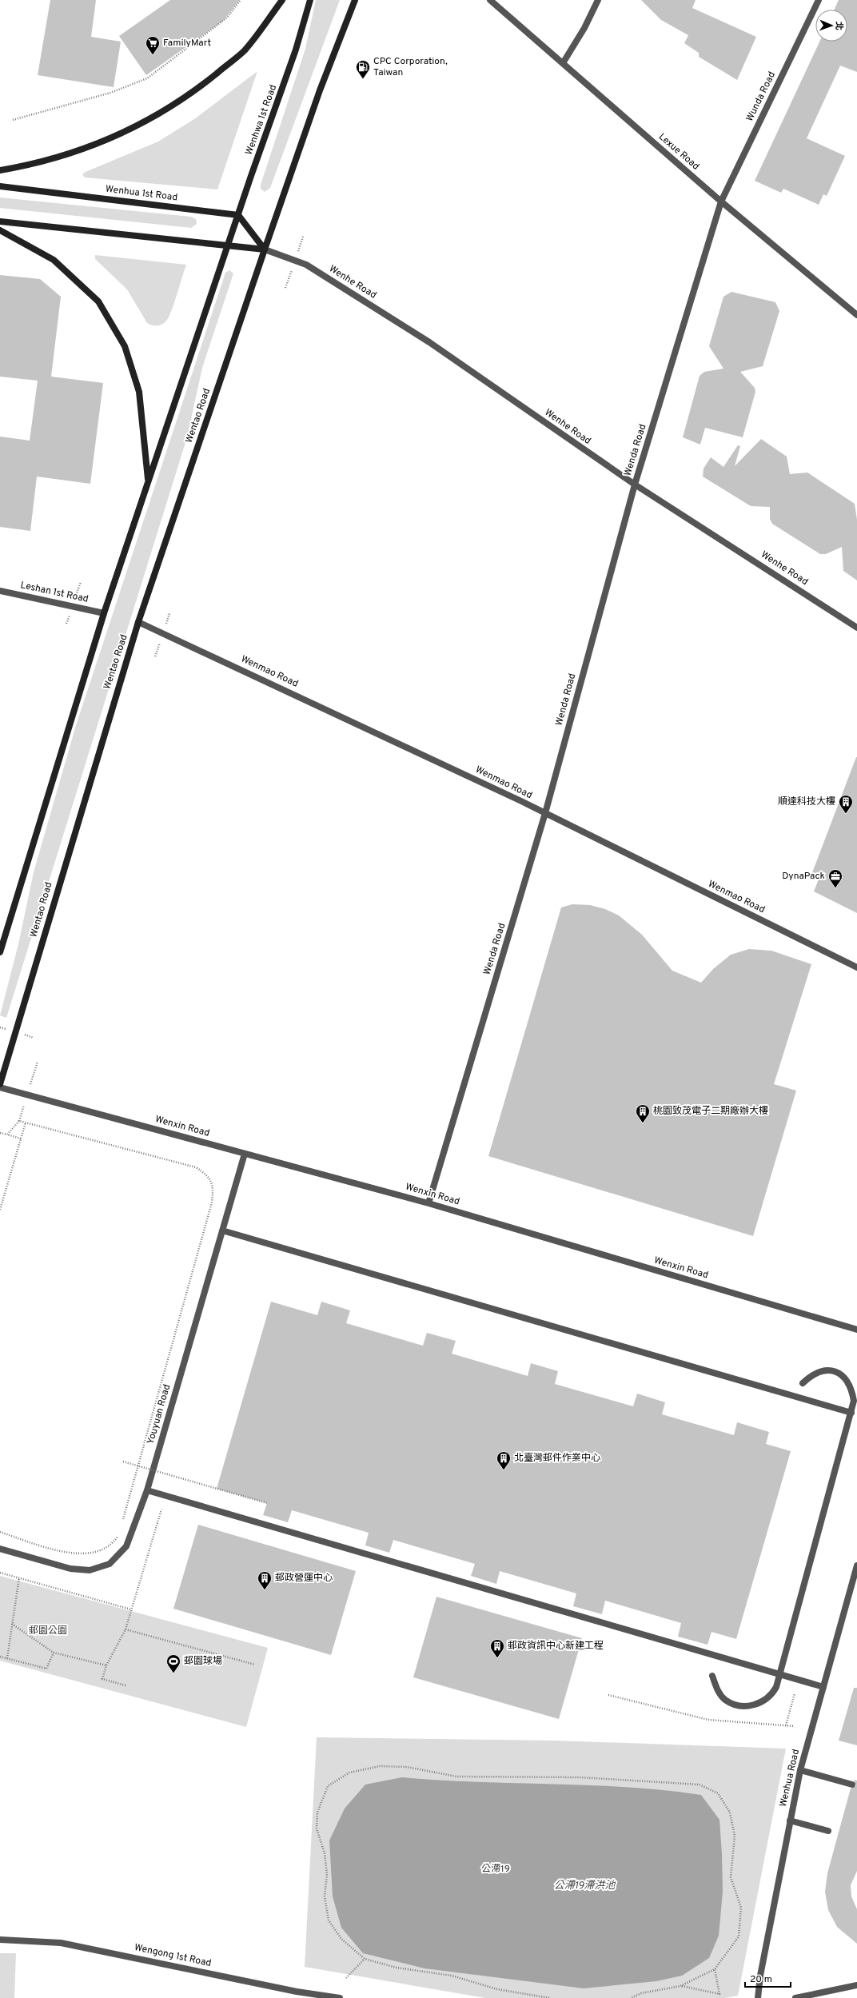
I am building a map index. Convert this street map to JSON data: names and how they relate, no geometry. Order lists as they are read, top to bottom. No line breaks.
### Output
{"streets":{"street":["Wunda Road","Wenhwa 1st Road","Lexue Road","Wenhua 1st Road","Wenhe Road","Wentao Road","Wenda Road","Leshan 1st Road","Wenmao Road","Wenxin Road","Youyuan Road","Wenhua Road","Wengong 1st Road"]},"crossings":[["Wunda Road","Lexue Road"],["Wunda Road","Wenda Road"],["Wenhwa 1st Road","Wenhua 1st Road"],["Lexue Road","Wenda Road"],["Wenhe Road","Wentao Road"],["Wenhe Road","Wenda Road"],["Wentao Road","Wenmao Road"],["Wenda Road","Wenmao Road"],["Wenda Road","Wenxin Road"],["Wenxin Road","Youyuan Road"]],"water":["公滯19滯洪池"],"parks":["郵園公園","公滯19"],"places":{"supermarket":["FamilyMart"],"fuel station":["CPC Corporation, Taiwan"],"building":["順達科技大樓","桃園致茂電子二期廠辦大樓","北臺灣郵件作業中心","郵政營運中心","郵政資訊中心新建工程"],"office":["DynaPack"],"sports":["郵園球場"]},"scale_bar":"20 m","north":"right"}
